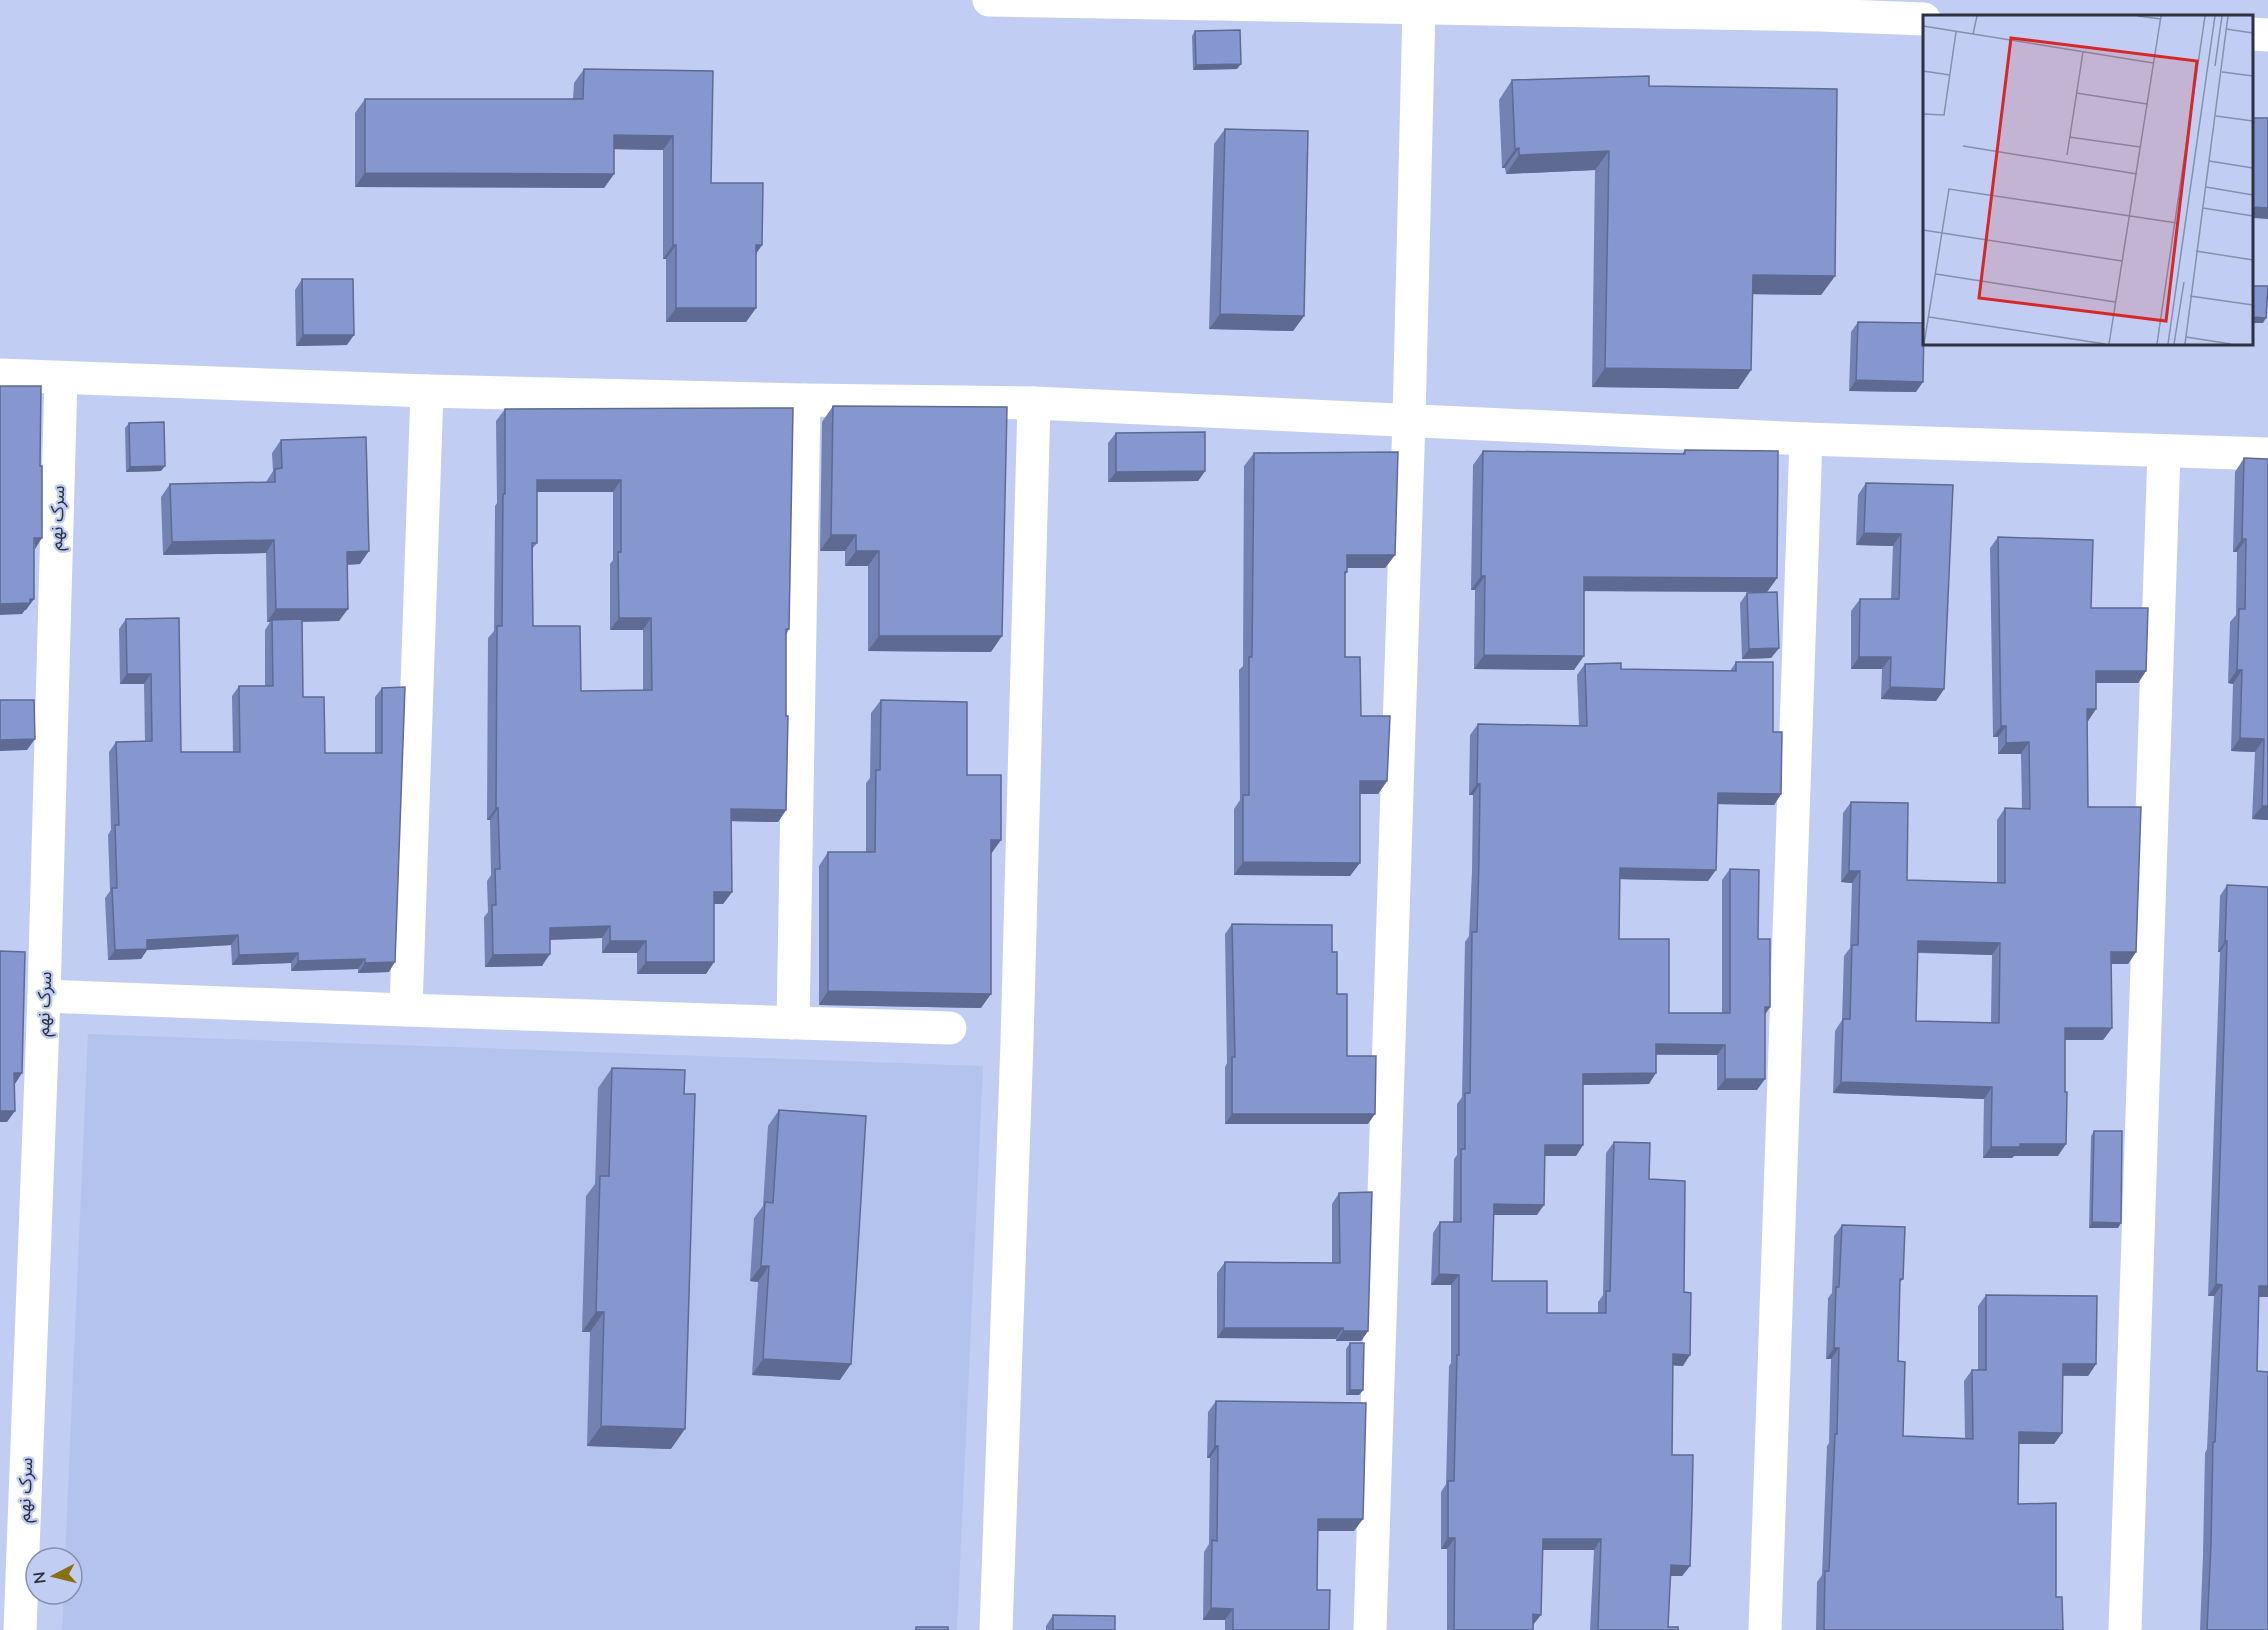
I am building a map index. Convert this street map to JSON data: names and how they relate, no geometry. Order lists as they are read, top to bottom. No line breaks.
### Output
{"streets":{"street":["سرک نهم"]},"north":"left"}
